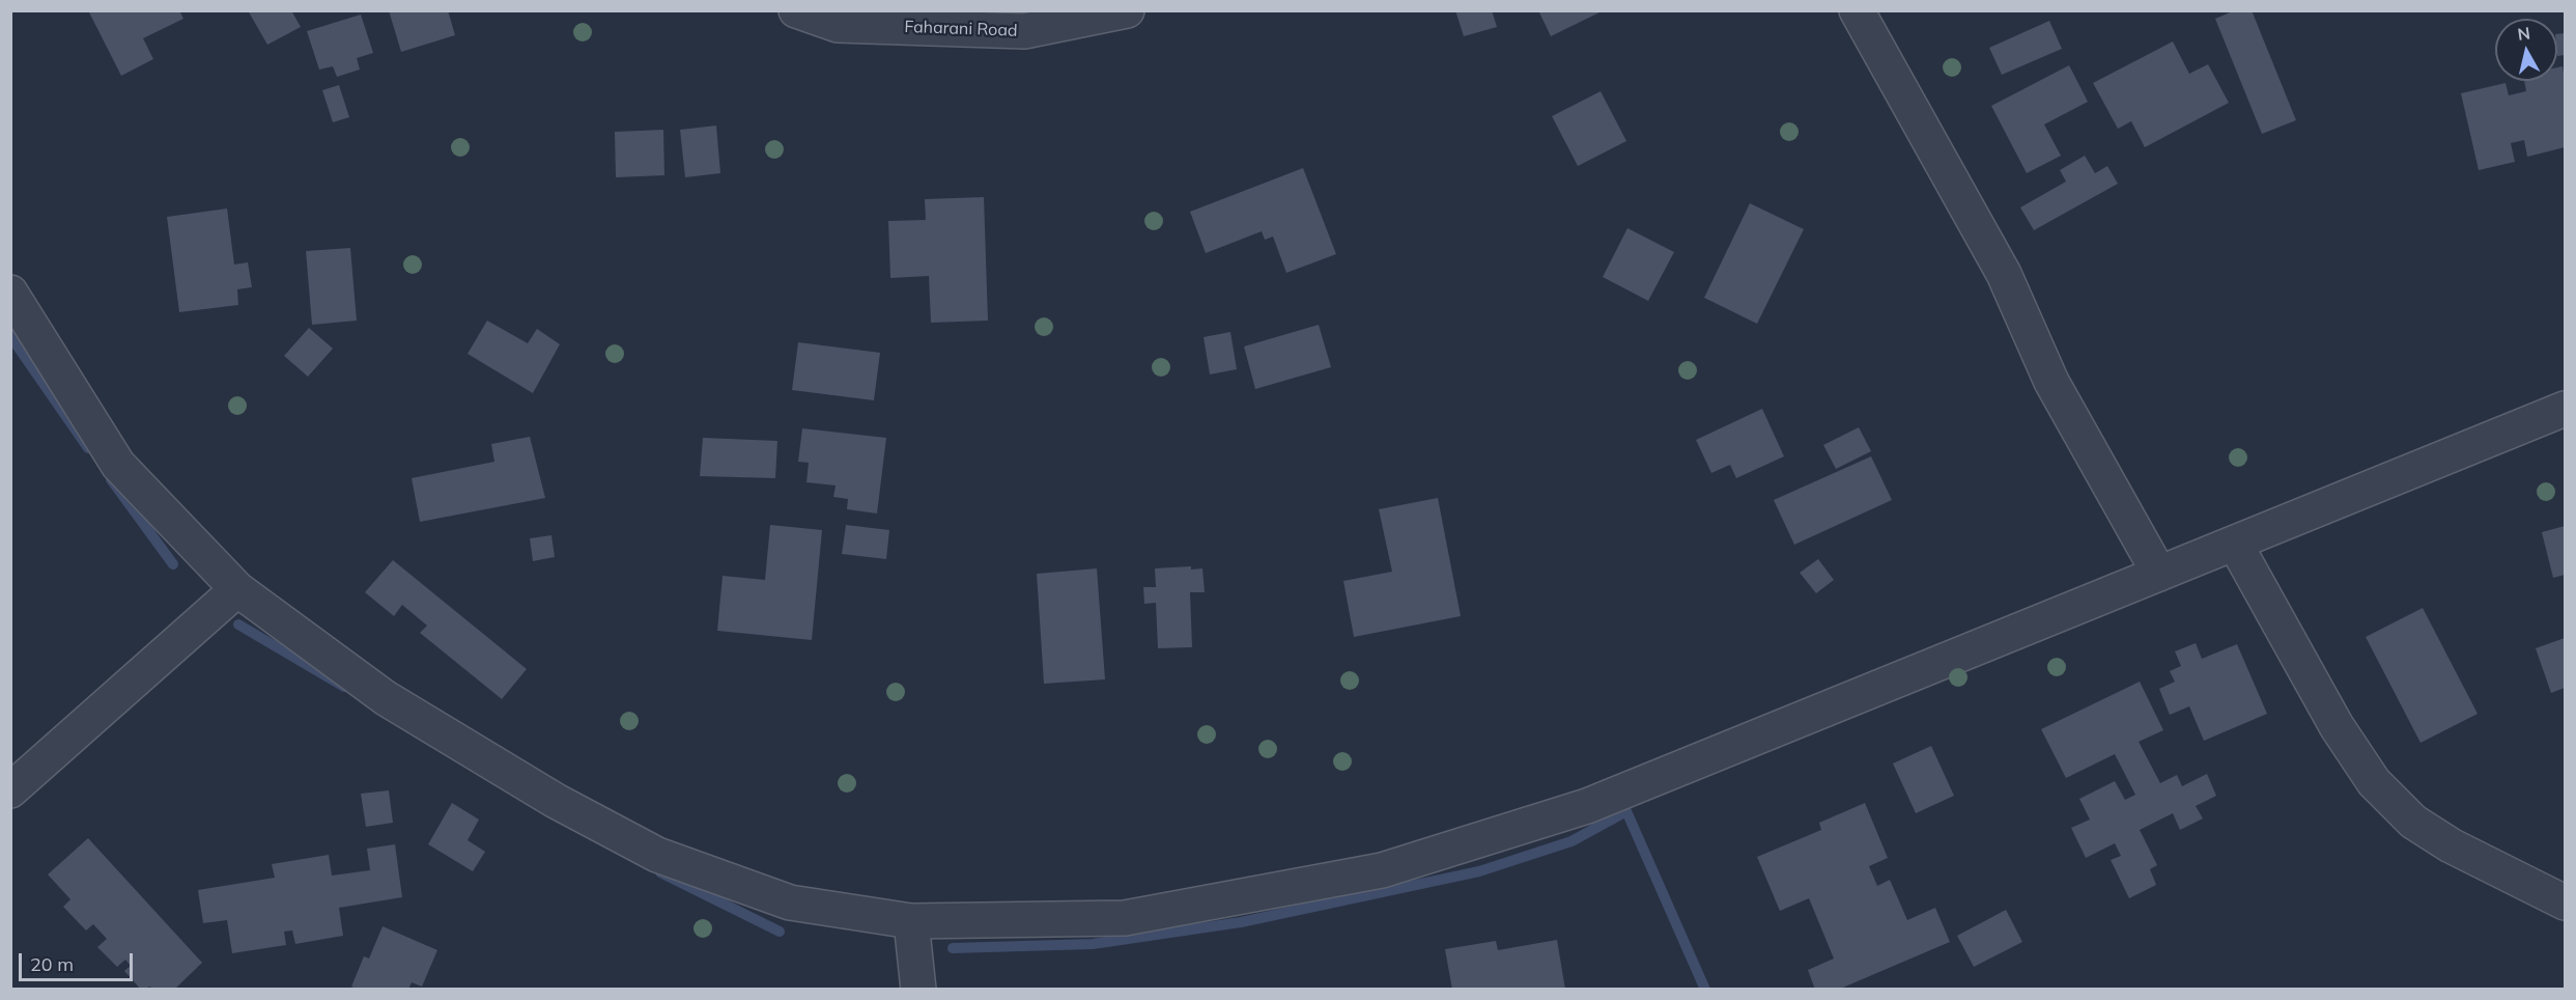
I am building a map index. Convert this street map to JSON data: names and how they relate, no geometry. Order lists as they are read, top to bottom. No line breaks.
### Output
{"streets":{"street":["Faharani Road"]},"scale_bar":"20 m","north":"top"}
